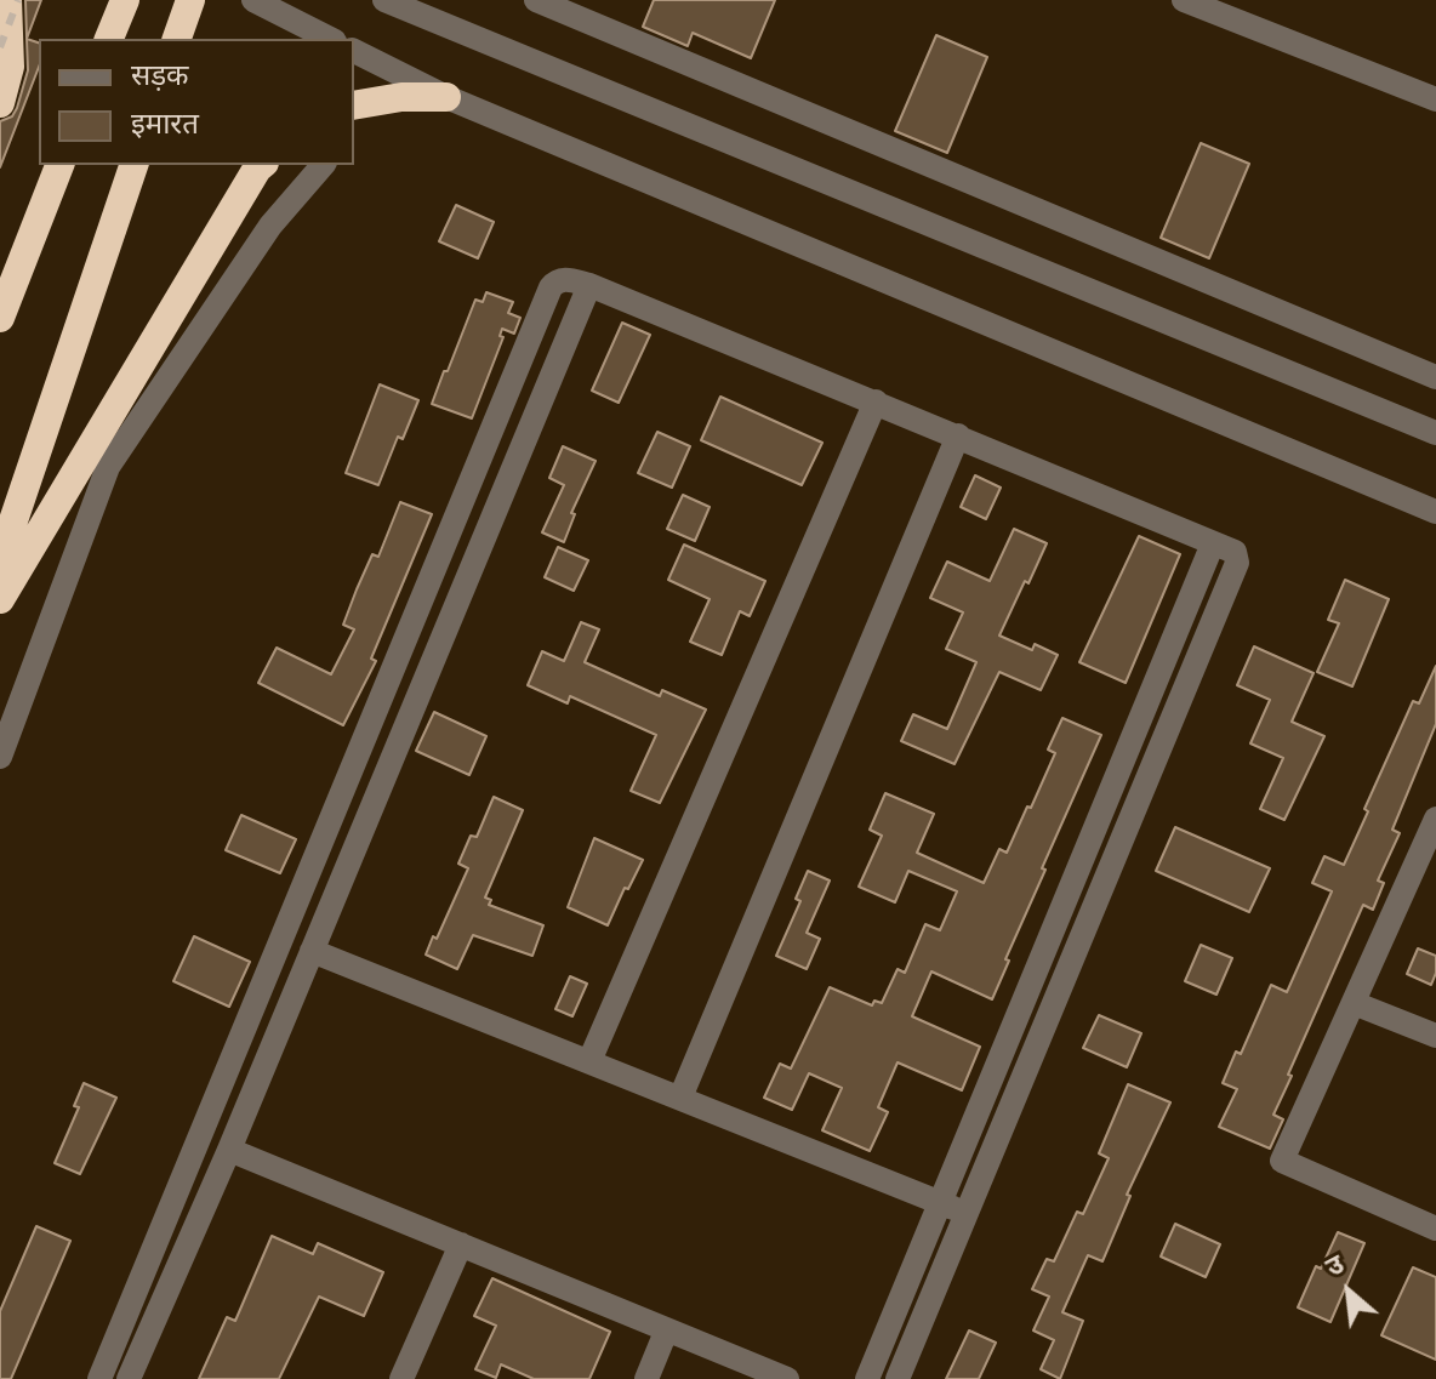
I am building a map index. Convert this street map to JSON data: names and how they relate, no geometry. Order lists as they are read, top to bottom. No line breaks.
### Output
{"legend":["सड़क","इमारत"],"north":"top left"}
